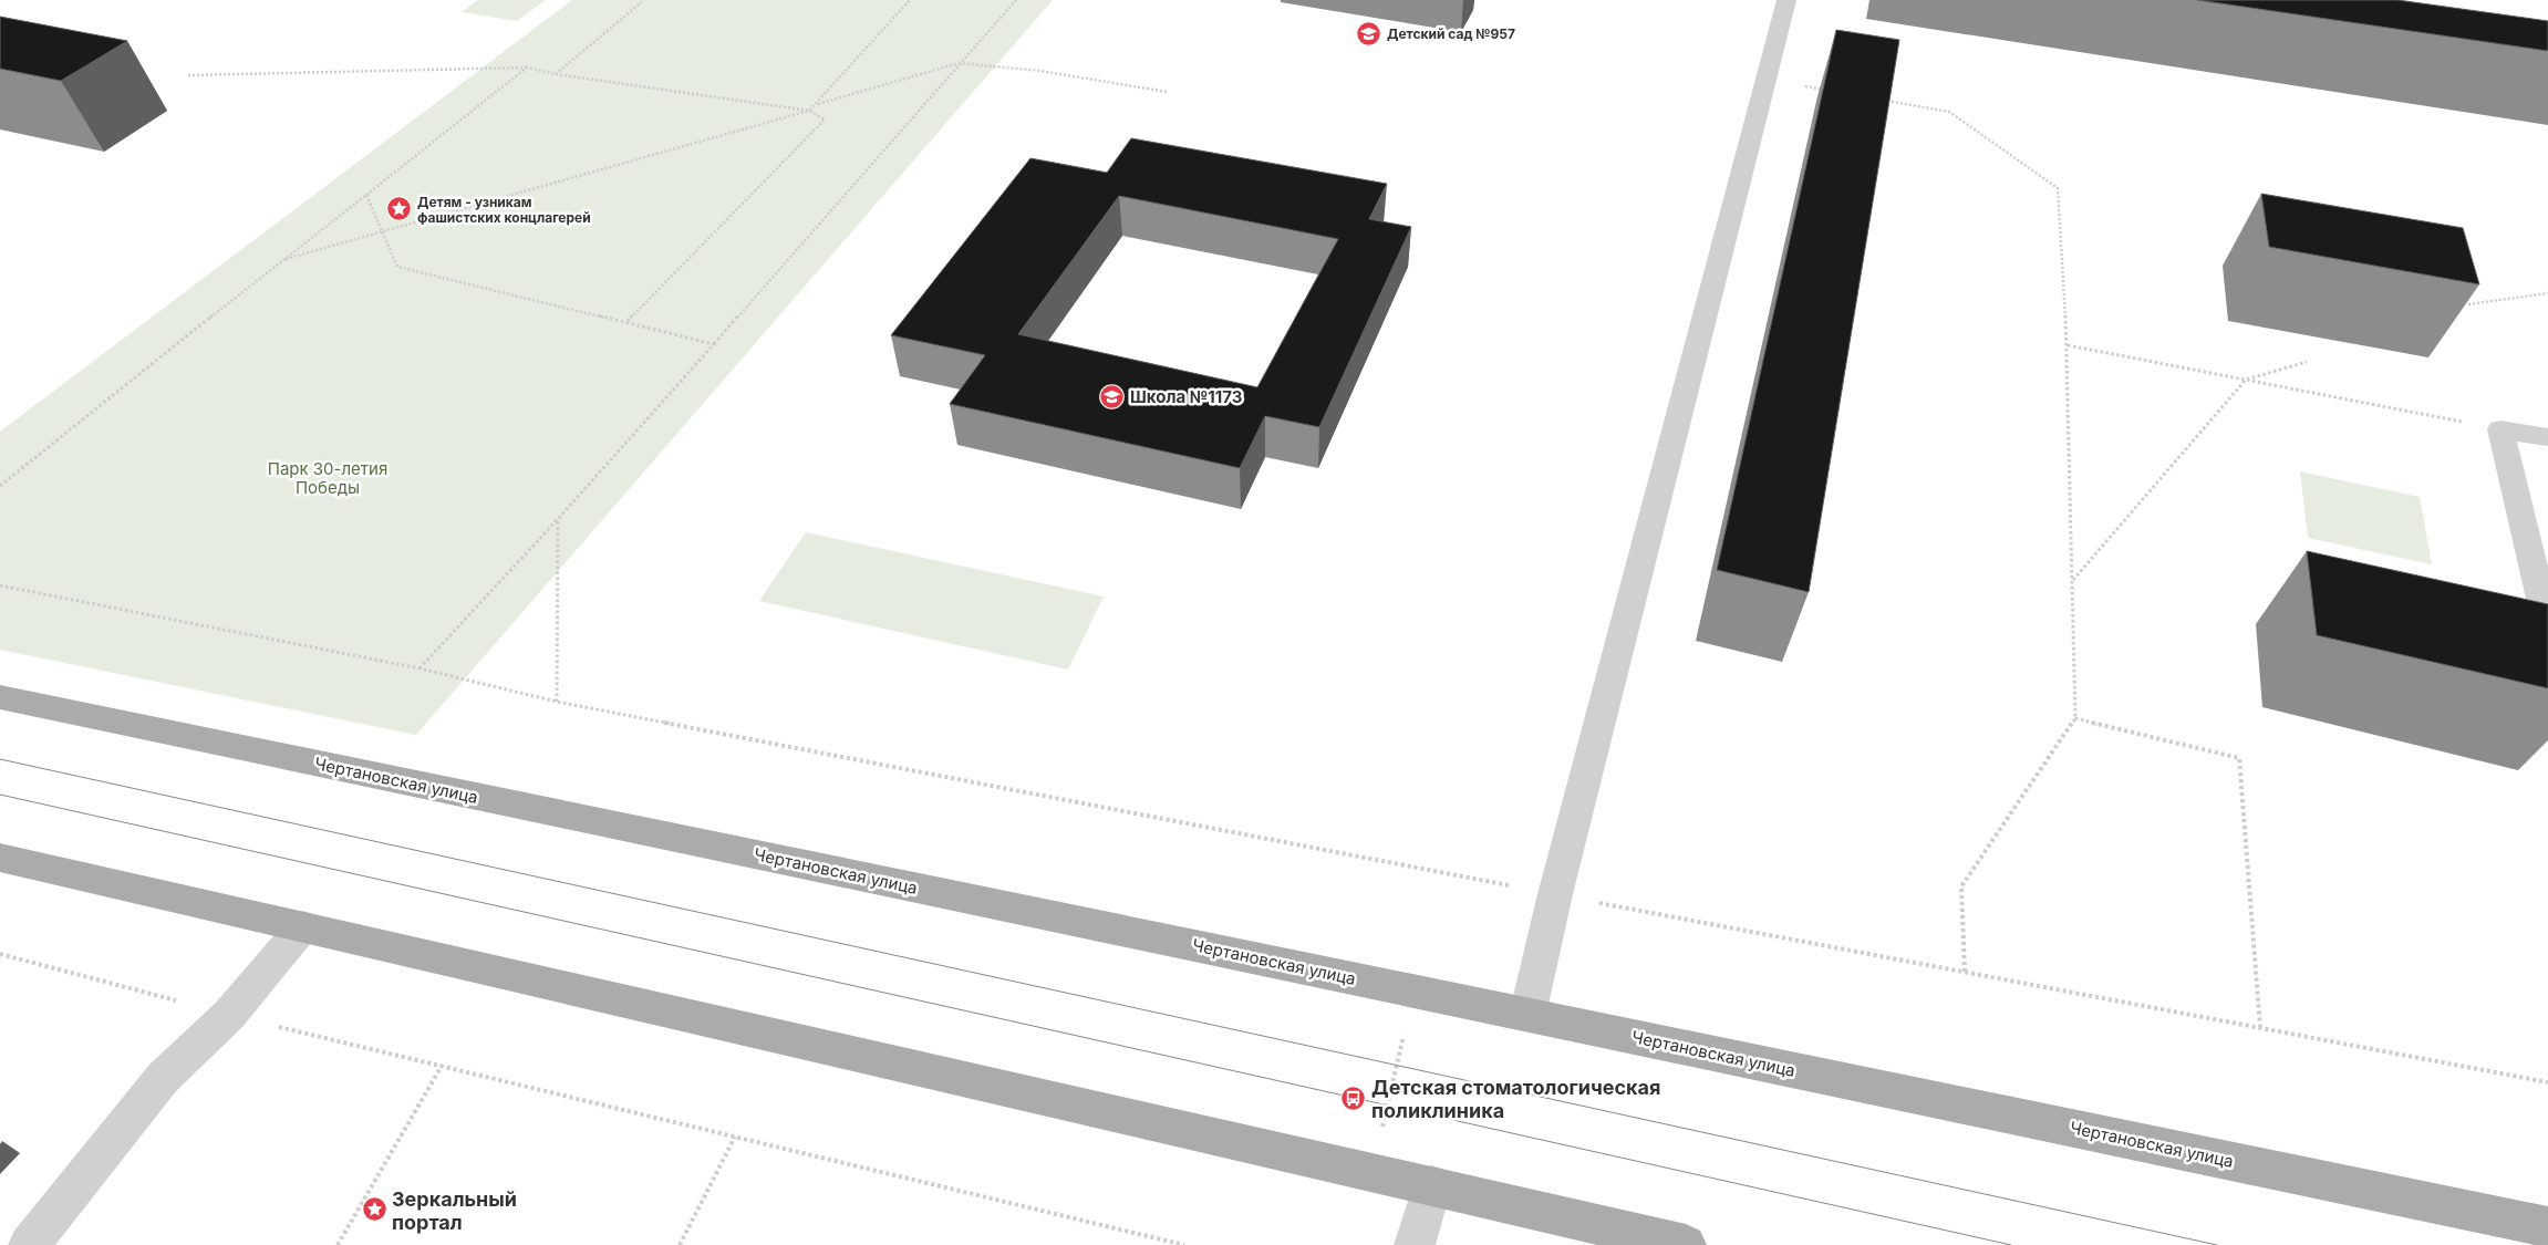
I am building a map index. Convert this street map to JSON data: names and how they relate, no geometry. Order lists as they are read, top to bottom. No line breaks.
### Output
{"streets":{"main road":["Чертановская улица"]},"parks":["Парк 30-летия Победы"],"places":{"school or university":["Детский сад №957","Школа №1173"],"place":["Детям - узникам фашистских концлагерей","Зеркальный портал"],"bus stop":["Детская стоматологическая поликлиника"]}}
